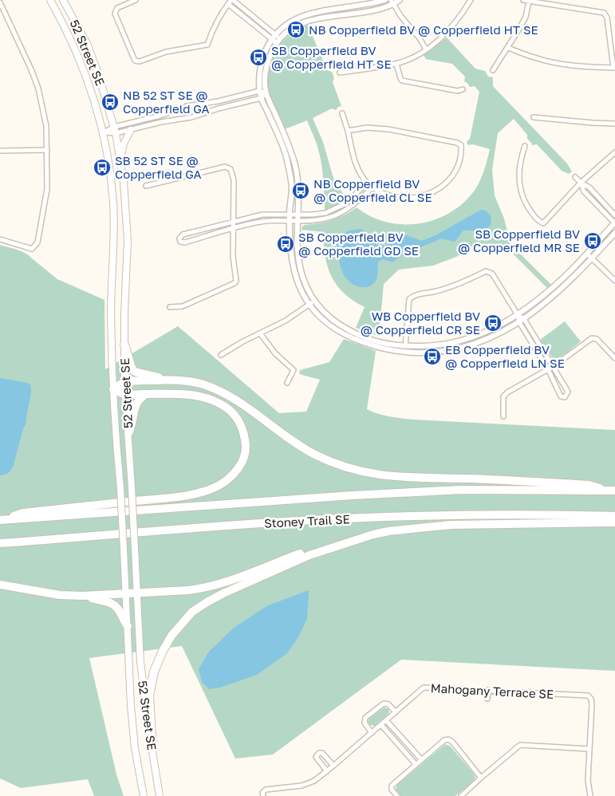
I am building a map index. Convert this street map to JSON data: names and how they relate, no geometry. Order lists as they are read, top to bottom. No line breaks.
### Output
{"streets":{"highway":["Stoney Trail SE"],"main road":["52 Street SE"],"street":["Mahogany Terrace SE"]},"places":{"bus stop":["NB Copperfield BV @ Copperfield HT SE","SB Copperfield BV @ Copperfield HT SE","NB 52 ST SE @ Copperfield GA","SB 52 ST SE @ Copperfield GA","NB Copperfield BV @ Copperfield CL SE","SB Copperfield BV @ Copperfield MR SE","SB Copperfield BV @ Copperfield GD SE","WB Copperfield BV @ Copperfield CR SE","EB Copperfield BV @ Copperfield LN SE"]}}
